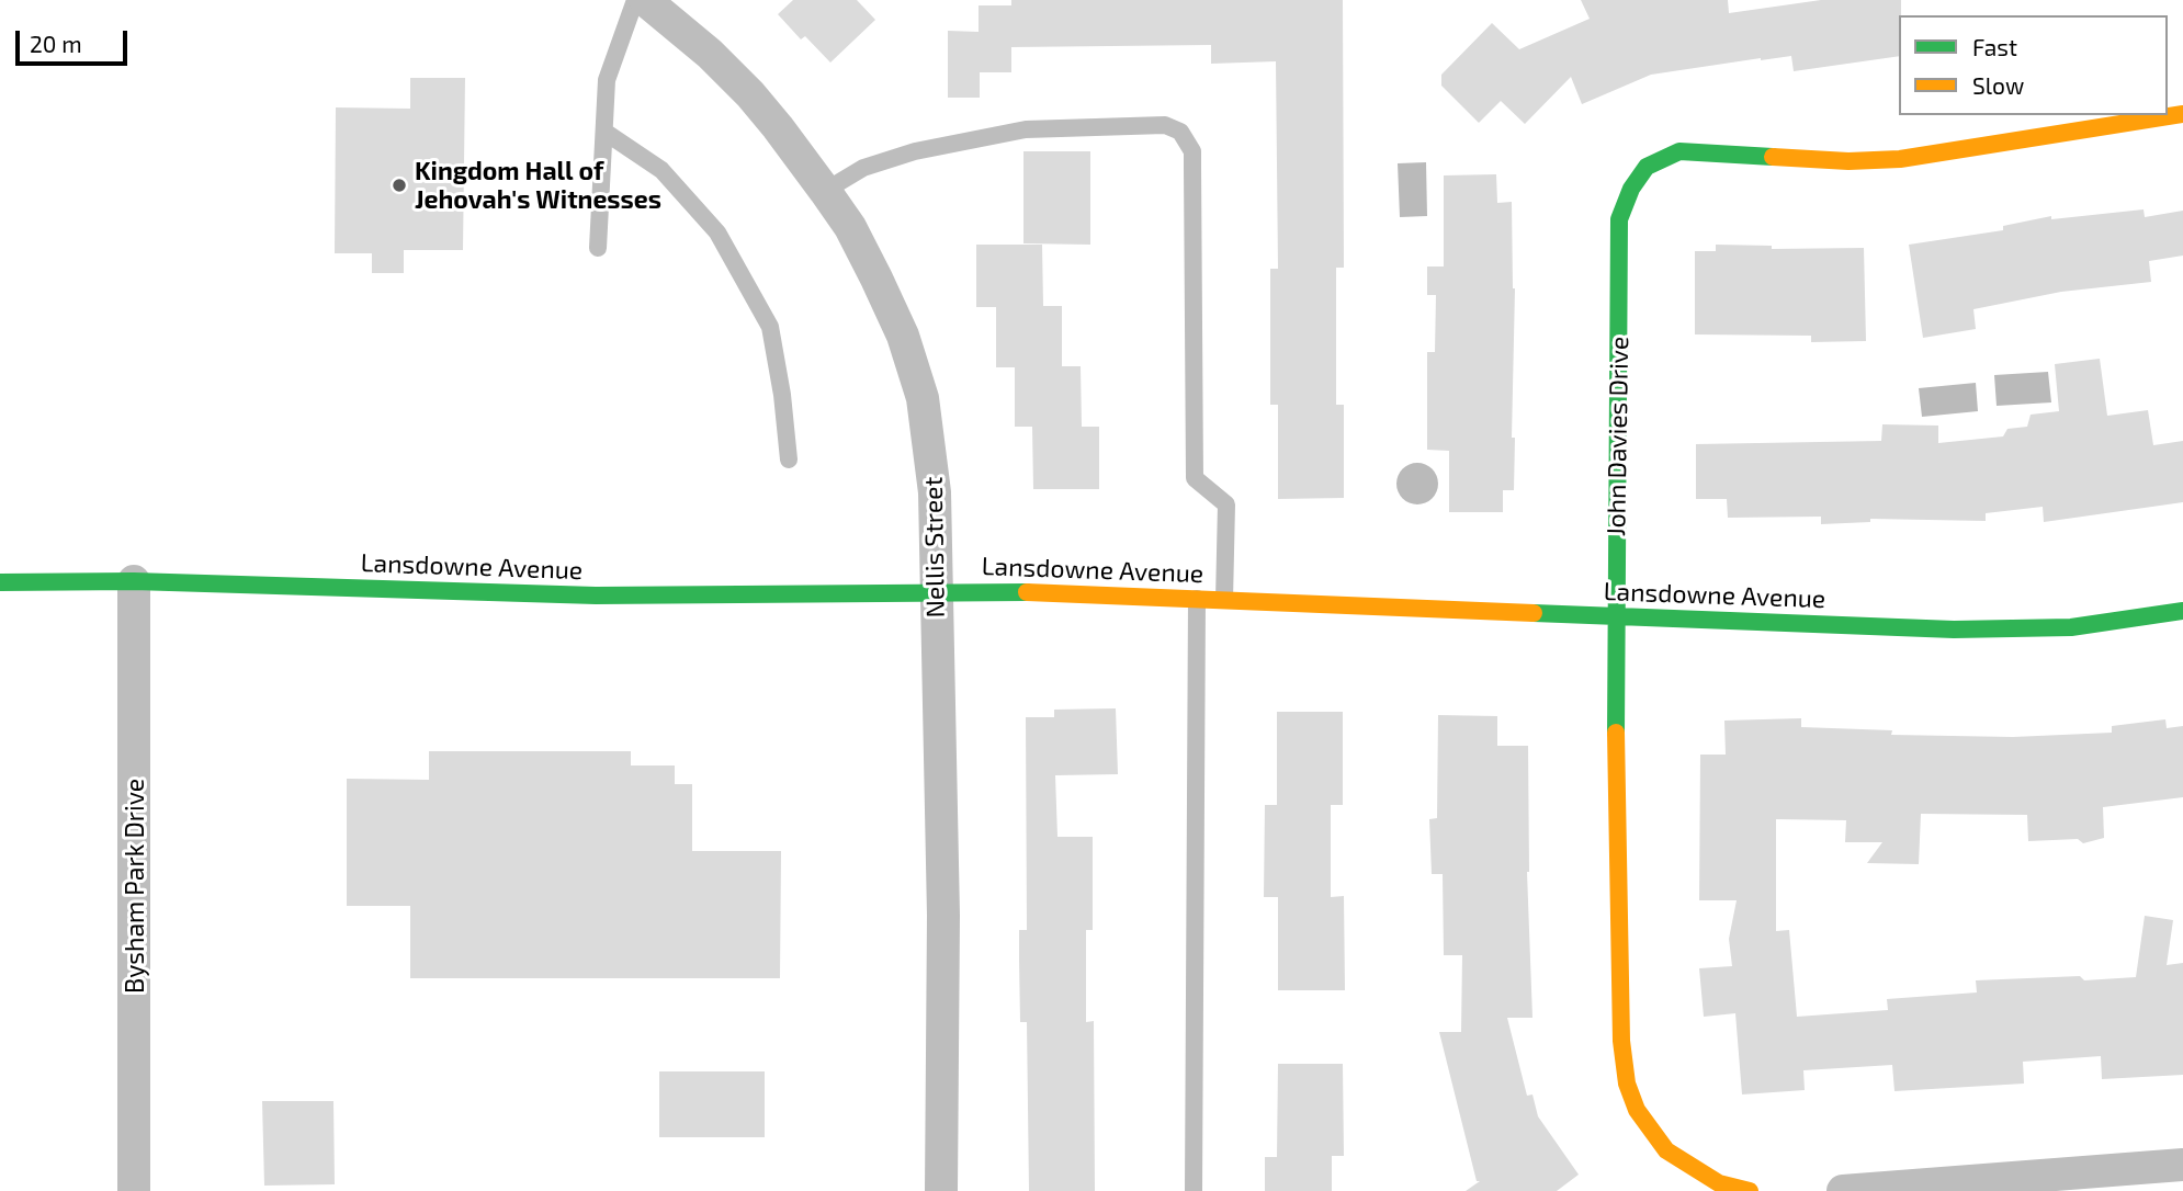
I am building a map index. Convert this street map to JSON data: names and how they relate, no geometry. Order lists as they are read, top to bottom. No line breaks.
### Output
{"streets":{"main road":["John Davies Drive","Lansdowne Avenue"],"street":["Nellis Street","Bysham Park Drive"]},"crossings":[["John Davies Drive","Lansdowne Avenue"],["Nellis Street","Lansdowne Avenue"],["Lansdowne Avenue","Bysham Park Drive"]],"places":["Kingdom Hall of Jehovah's Witnesses"],"legend":["Fast","Slow"],"scale_bar":"20 m"}
